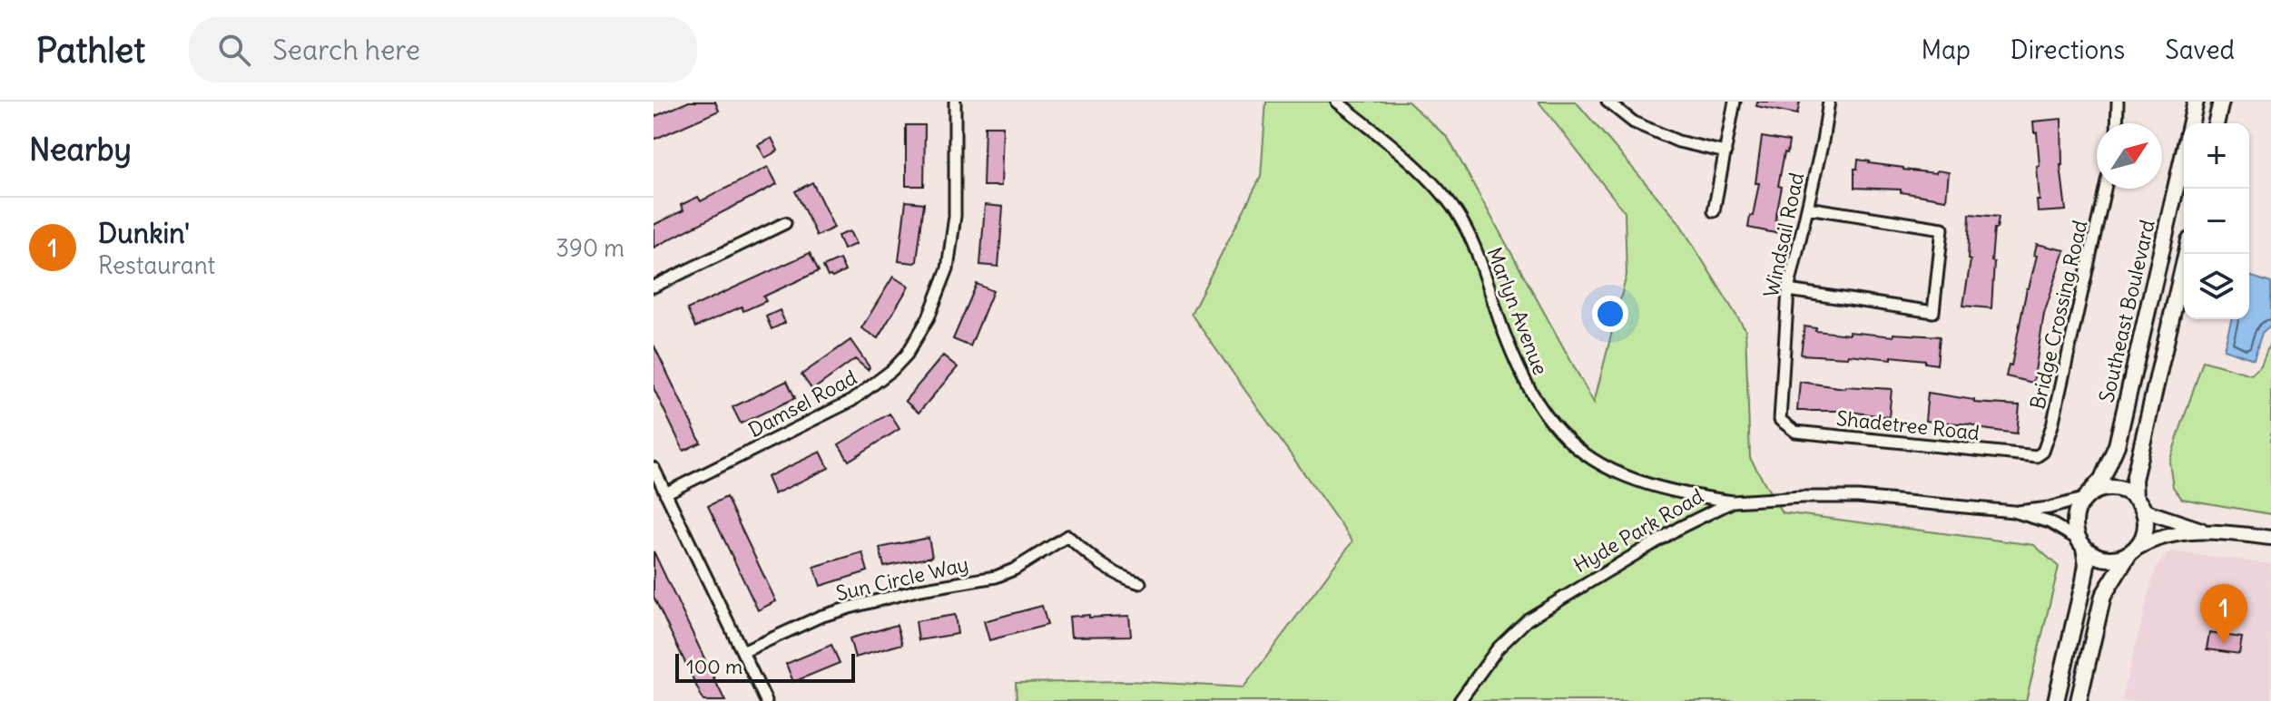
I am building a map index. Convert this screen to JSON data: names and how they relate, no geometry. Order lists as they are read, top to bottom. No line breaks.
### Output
{"streets":{"main road":["Southeast Boulevard"],"street":["Windsail Road","Marlyn Avenue","Bridge Crossing Road","Damsel Road","Shadetree Road","Hyde Park Road","Sun Circle Way"]},"crossings":[["Windsail Road","Shadetree Road"],["Marlyn Avenue","Hyde Park Road"],["Southeast Boulevard","Hyde Park Road"],["Bridge Crossing Road","Shadetree Road"]],"scale_bar":"100 m","north":"top right","page":{"header":"Pathlet","search":"Search here","nav":["Map","Directions","Saved"],"heading":"Nearby","map_buttons":["+","−"],"list":[{"mark":"1","name":"Dunkin'","note":"Restaurant","value":"390 m"}],"pins":"1","scale":"100 m"}}
